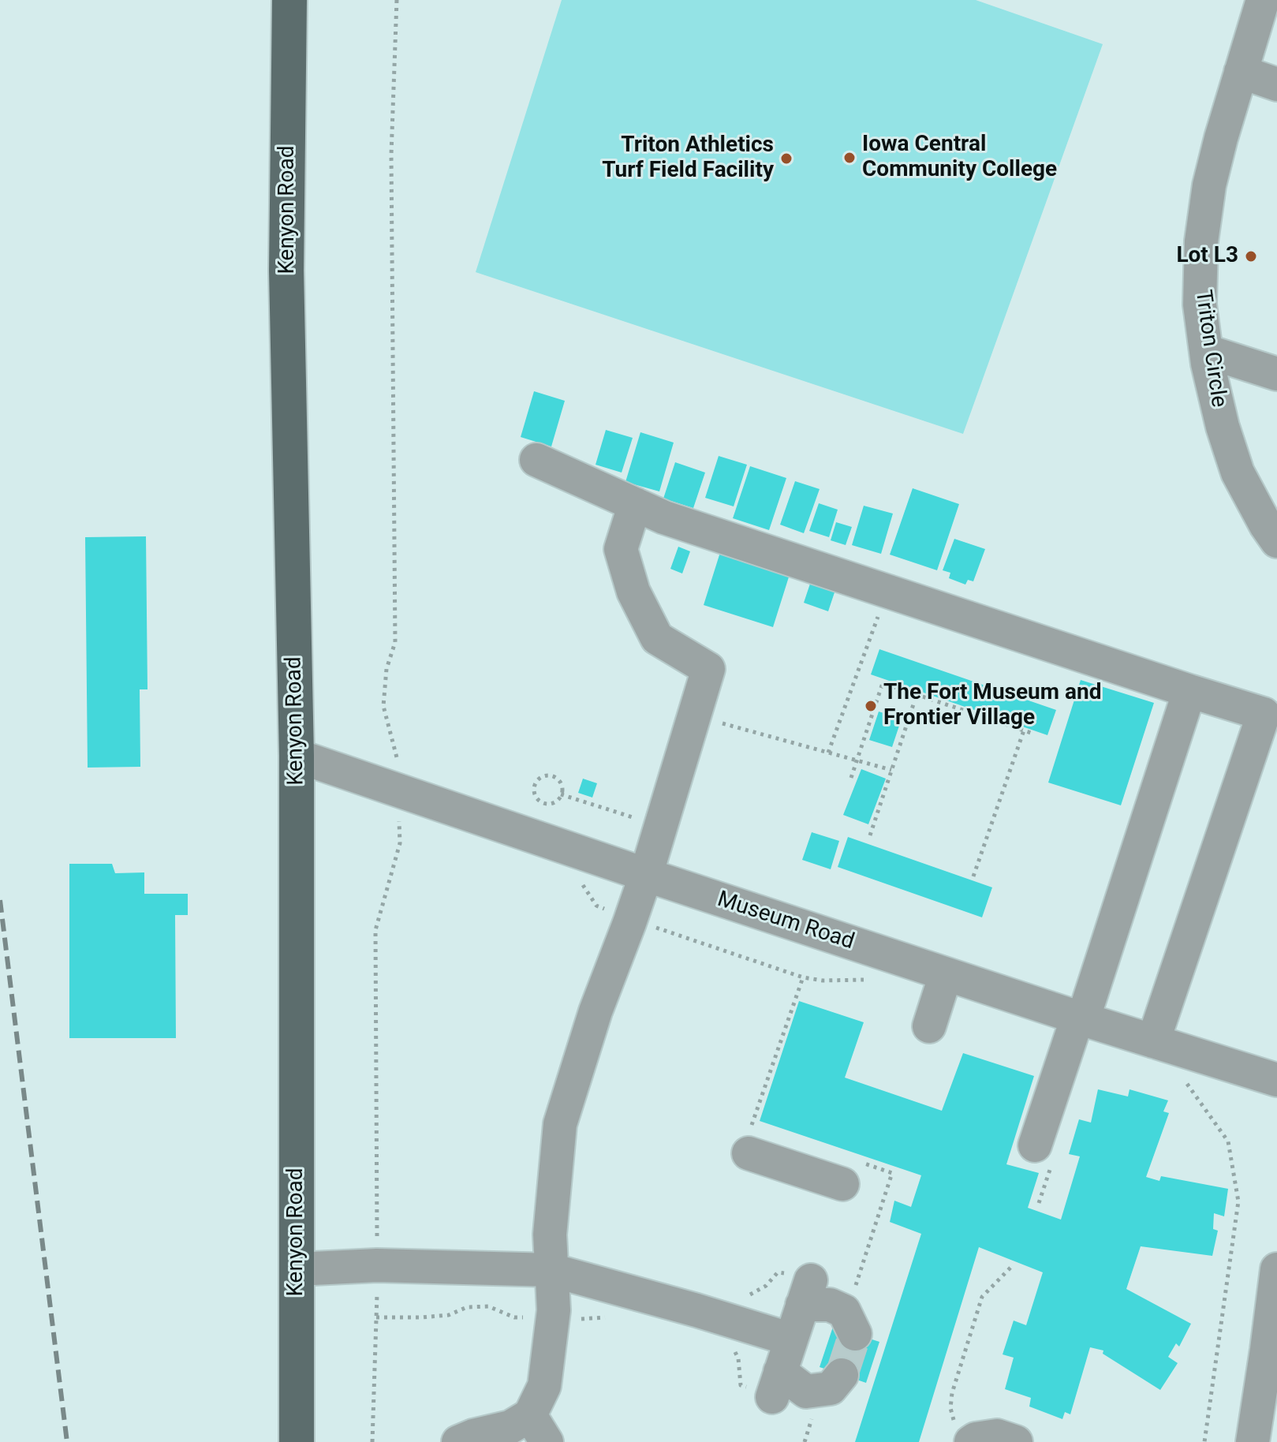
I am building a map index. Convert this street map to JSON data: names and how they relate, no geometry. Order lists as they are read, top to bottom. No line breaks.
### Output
{"streets":{"main road":["Kenyon Road"],"street":["Triton Circle","Museum Road"]},"crossings":[["Kenyon Road","Museum Road"]],"places":["Iowa Central Community College","Triton Athletics Turf Field Facility","Lot L3","The Fort Museum and Frontier Village"]}
